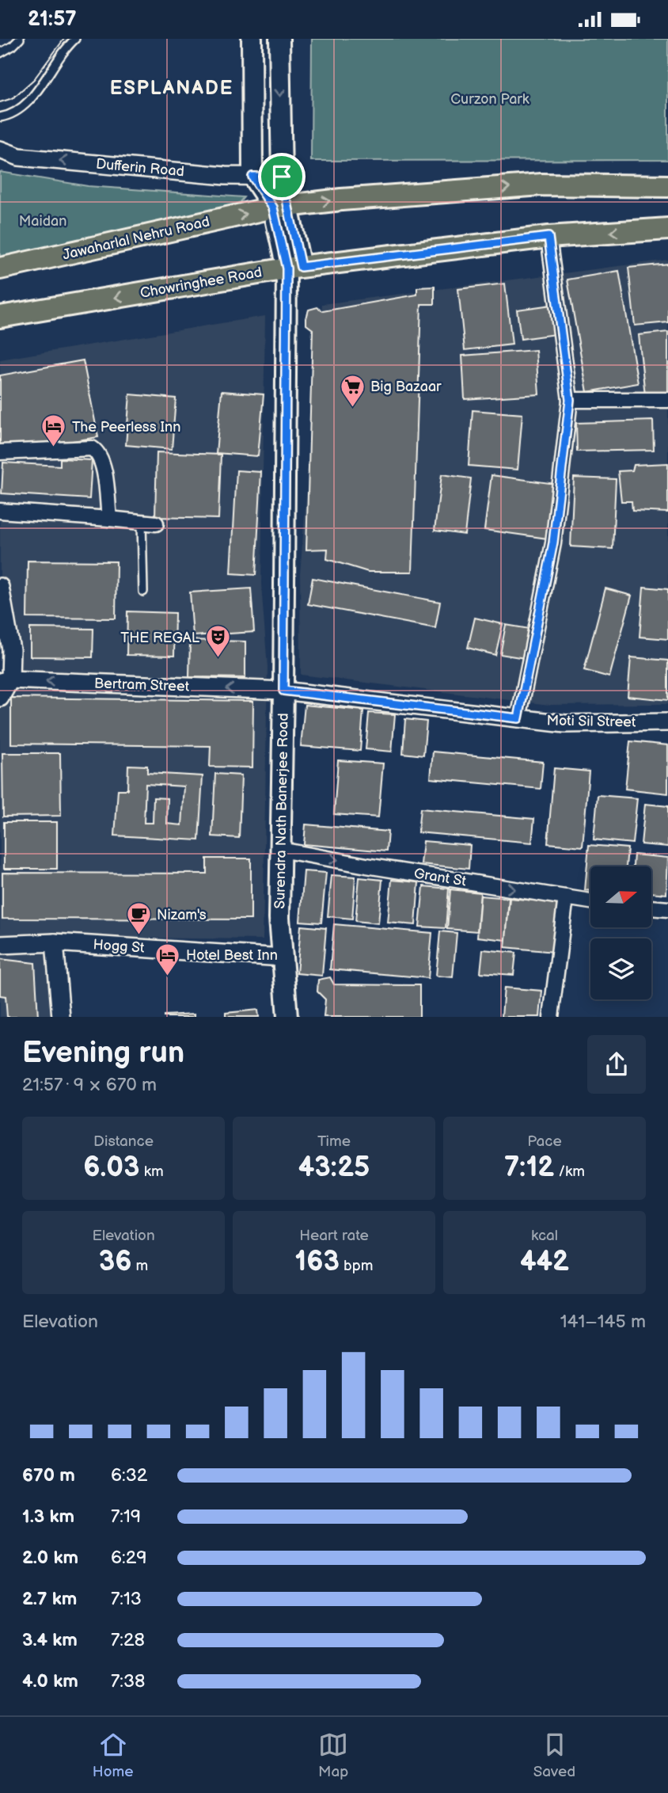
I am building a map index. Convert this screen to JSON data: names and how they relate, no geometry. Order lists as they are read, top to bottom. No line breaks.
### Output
{"streets":{"main road":["Jawaharlal Nehru Road","Chowringhee Road","Surendra Nath Banerjee Road"],"street":["Dufferin Road","Bertram Street","Moti Sil Street","Grant St","Hogg St"]},"crossings":[["Dufferin Road","Surendra Nath Banerjee Road"],["Jawaharlal Nehru Road","Surendra Nath Banerjee Road"],["Chowringhee Road","Surendra Nath Banerjee Road"],["Bertram Street","Moti Sil Street"],["Bertram Street","Surendra Nath Banerjee Road"],["Moti Sil Street","Surendra Nath Banerjee Road"],["Surendra Nath Banerjee Road","Grant St"],["Surendra Nath Banerjee Road","Hogg St"]],"one_way":["Dufferin Road","Jawaharlal Nehru Road","Chowringhee Road","Bertram Street","Grant St"],"districts":["ESPLANADE"],"parks":["Curzon Park","Maidan"],"places":{"supermarket":["Big Bazaar"],"hotel":["The Peerless Inn","Hotel Best Inn"],"theatre":["THE REGAL"],"cafe":["Nizam's"]},"north":"right","page":{"status":"21:57","heading":["Evening run","21:57 · 9 × 670 m"],"stats":[["Distance","6.03 km"],["Time","43:25"],["Pace","7:12 /km"],["Elevation","36 m"],["Heart rate","163 bpm"],["kcal","442"]],"chart":["Elevation","141–145 m"],"list":[{"name":"670 m","note":"6:32"},{"name":"1.3 km","note":"7:19"},{"name":"2.0 km","note":"6:29"},{"name":"2.7 km","note":"7:13"},{"name":"3.4 km","note":"7:28"},{"name":"4.0 km","note":"7:38"}],"tabs":["Home","Map","Saved"]}}
